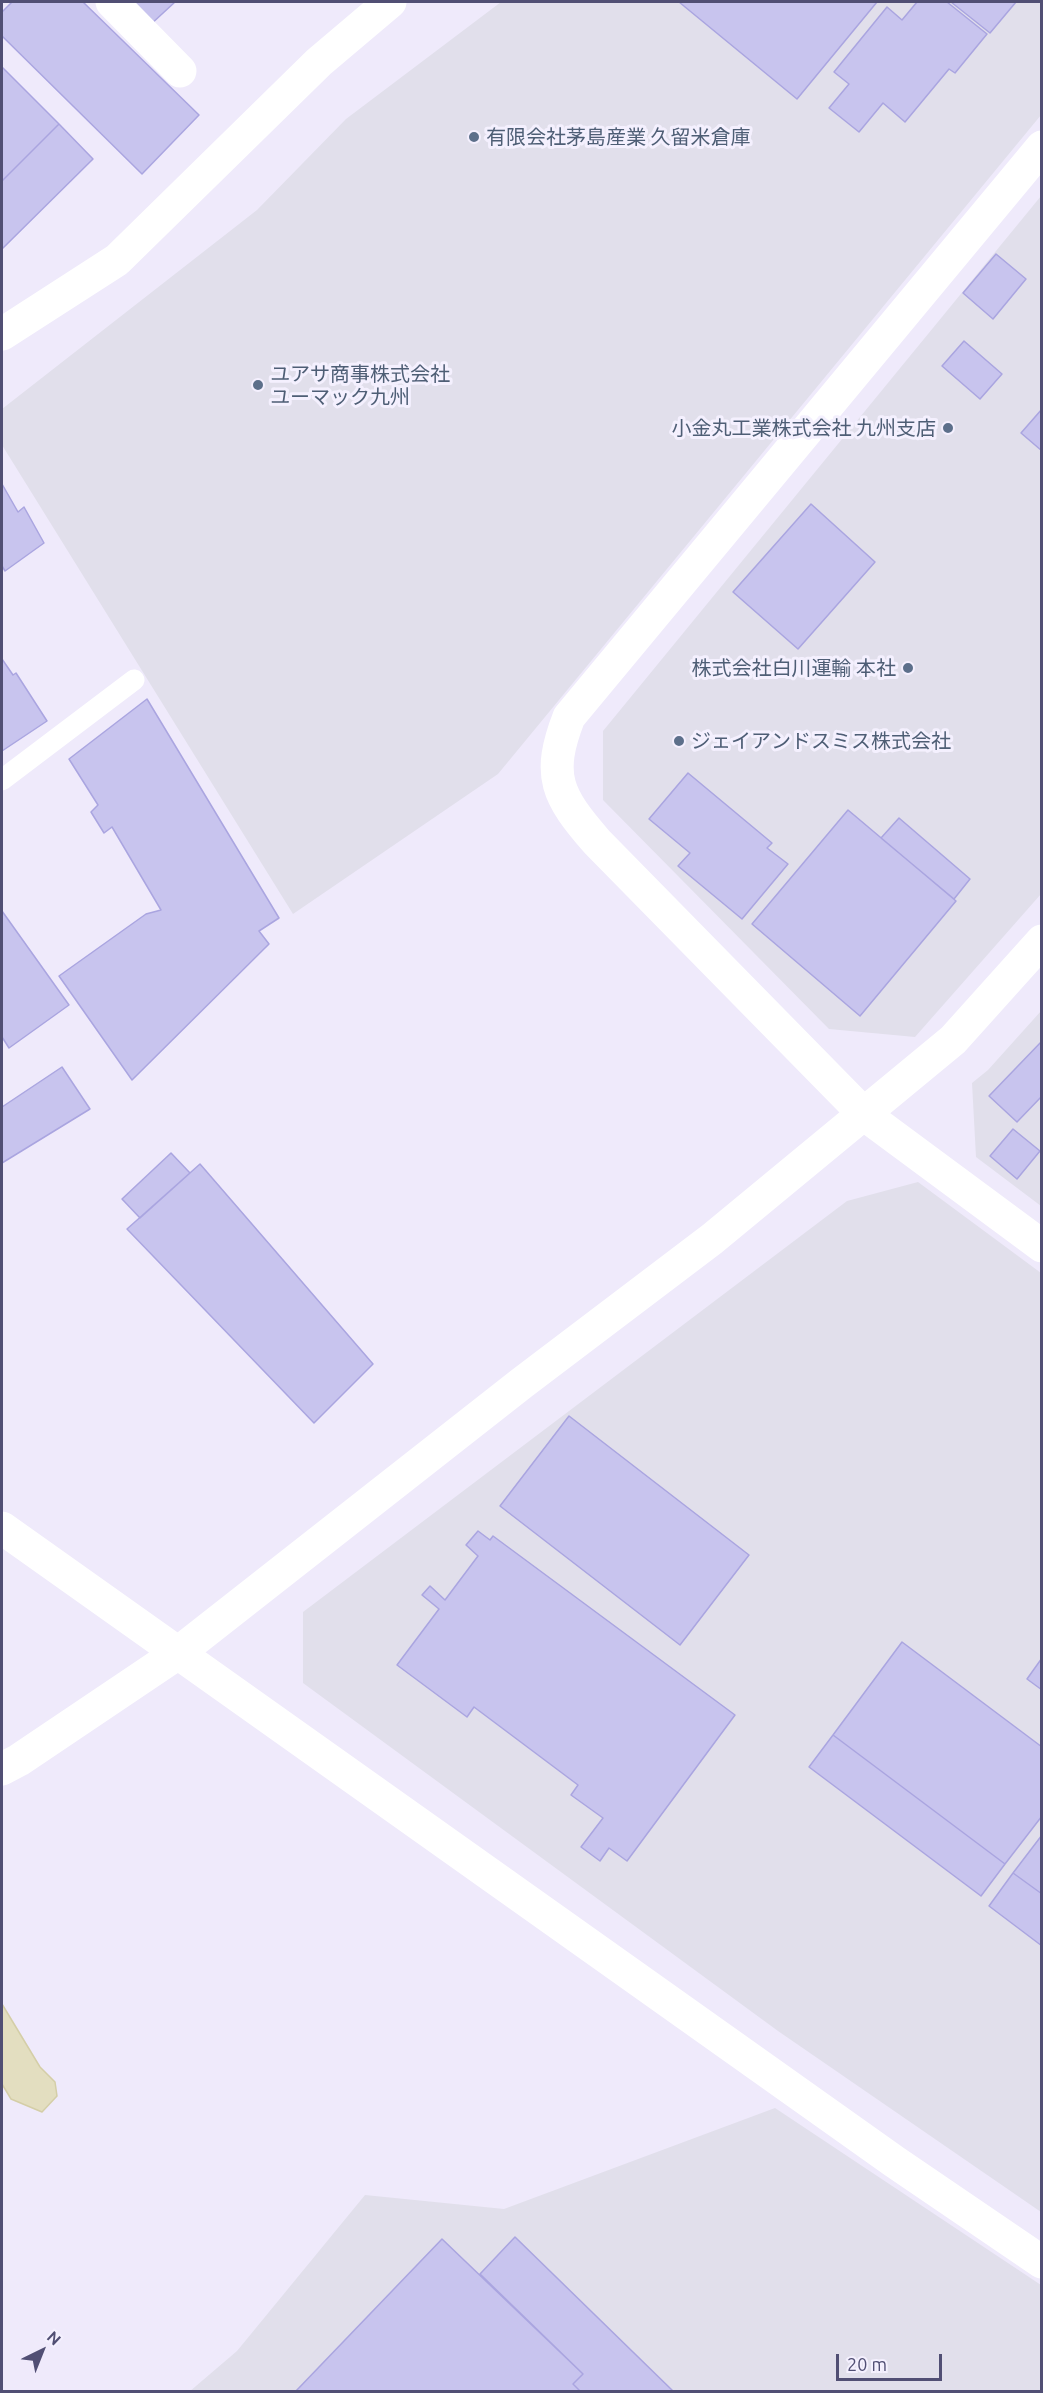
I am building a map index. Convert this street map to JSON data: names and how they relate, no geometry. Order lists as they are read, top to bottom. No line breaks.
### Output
{"places":["有限会社茅島産業 久留米倉庫","ユアサ商事株式会社 ユーマック九州","小金丸工業株式会社 九州支店","株式会社白川運輸 本社","ジェイアンドスミス株式会社"],"scale_bar":"20 m","north":"top right"}
